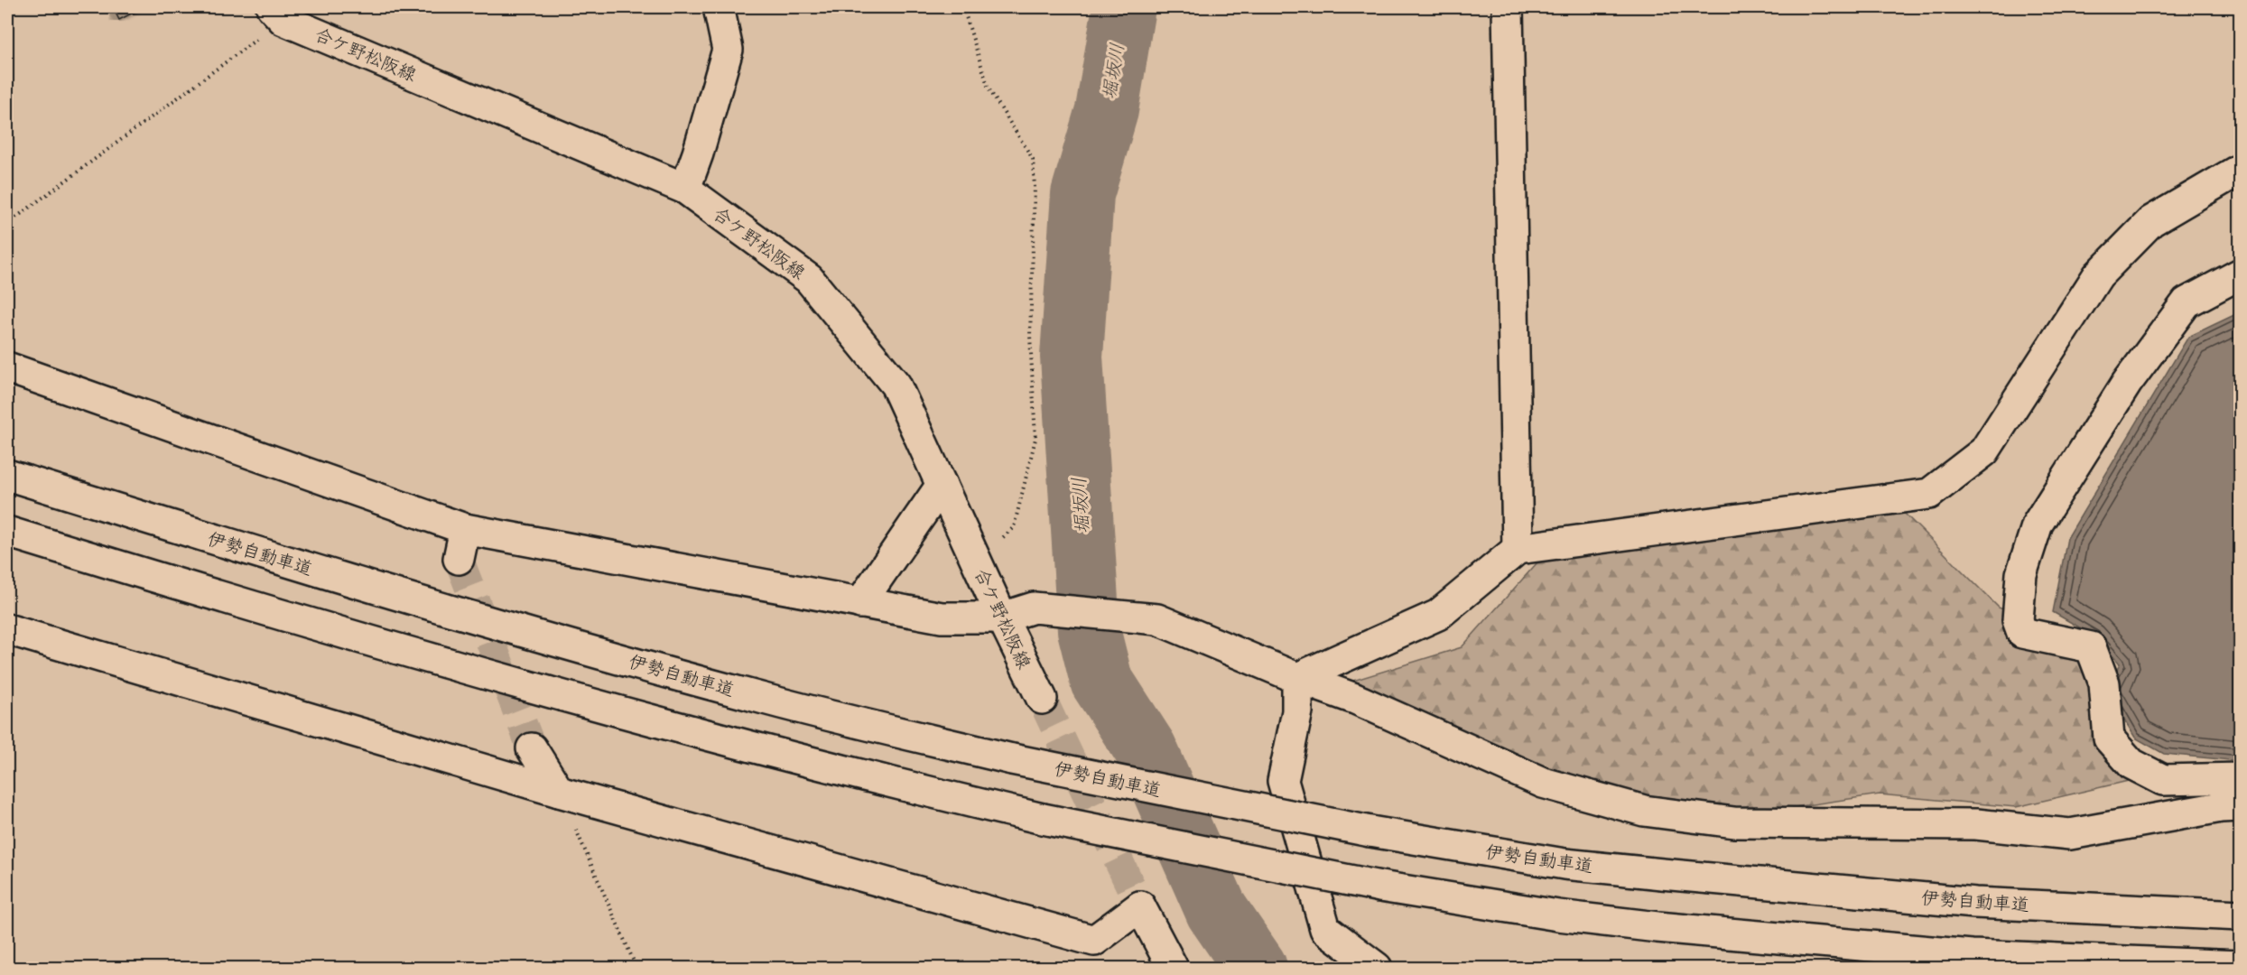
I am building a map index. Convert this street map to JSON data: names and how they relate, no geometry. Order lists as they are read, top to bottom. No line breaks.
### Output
{"streets":{"main road":["合ケ野松阪線","伊勢自動車道"]},"water":["堀坂川"]}
